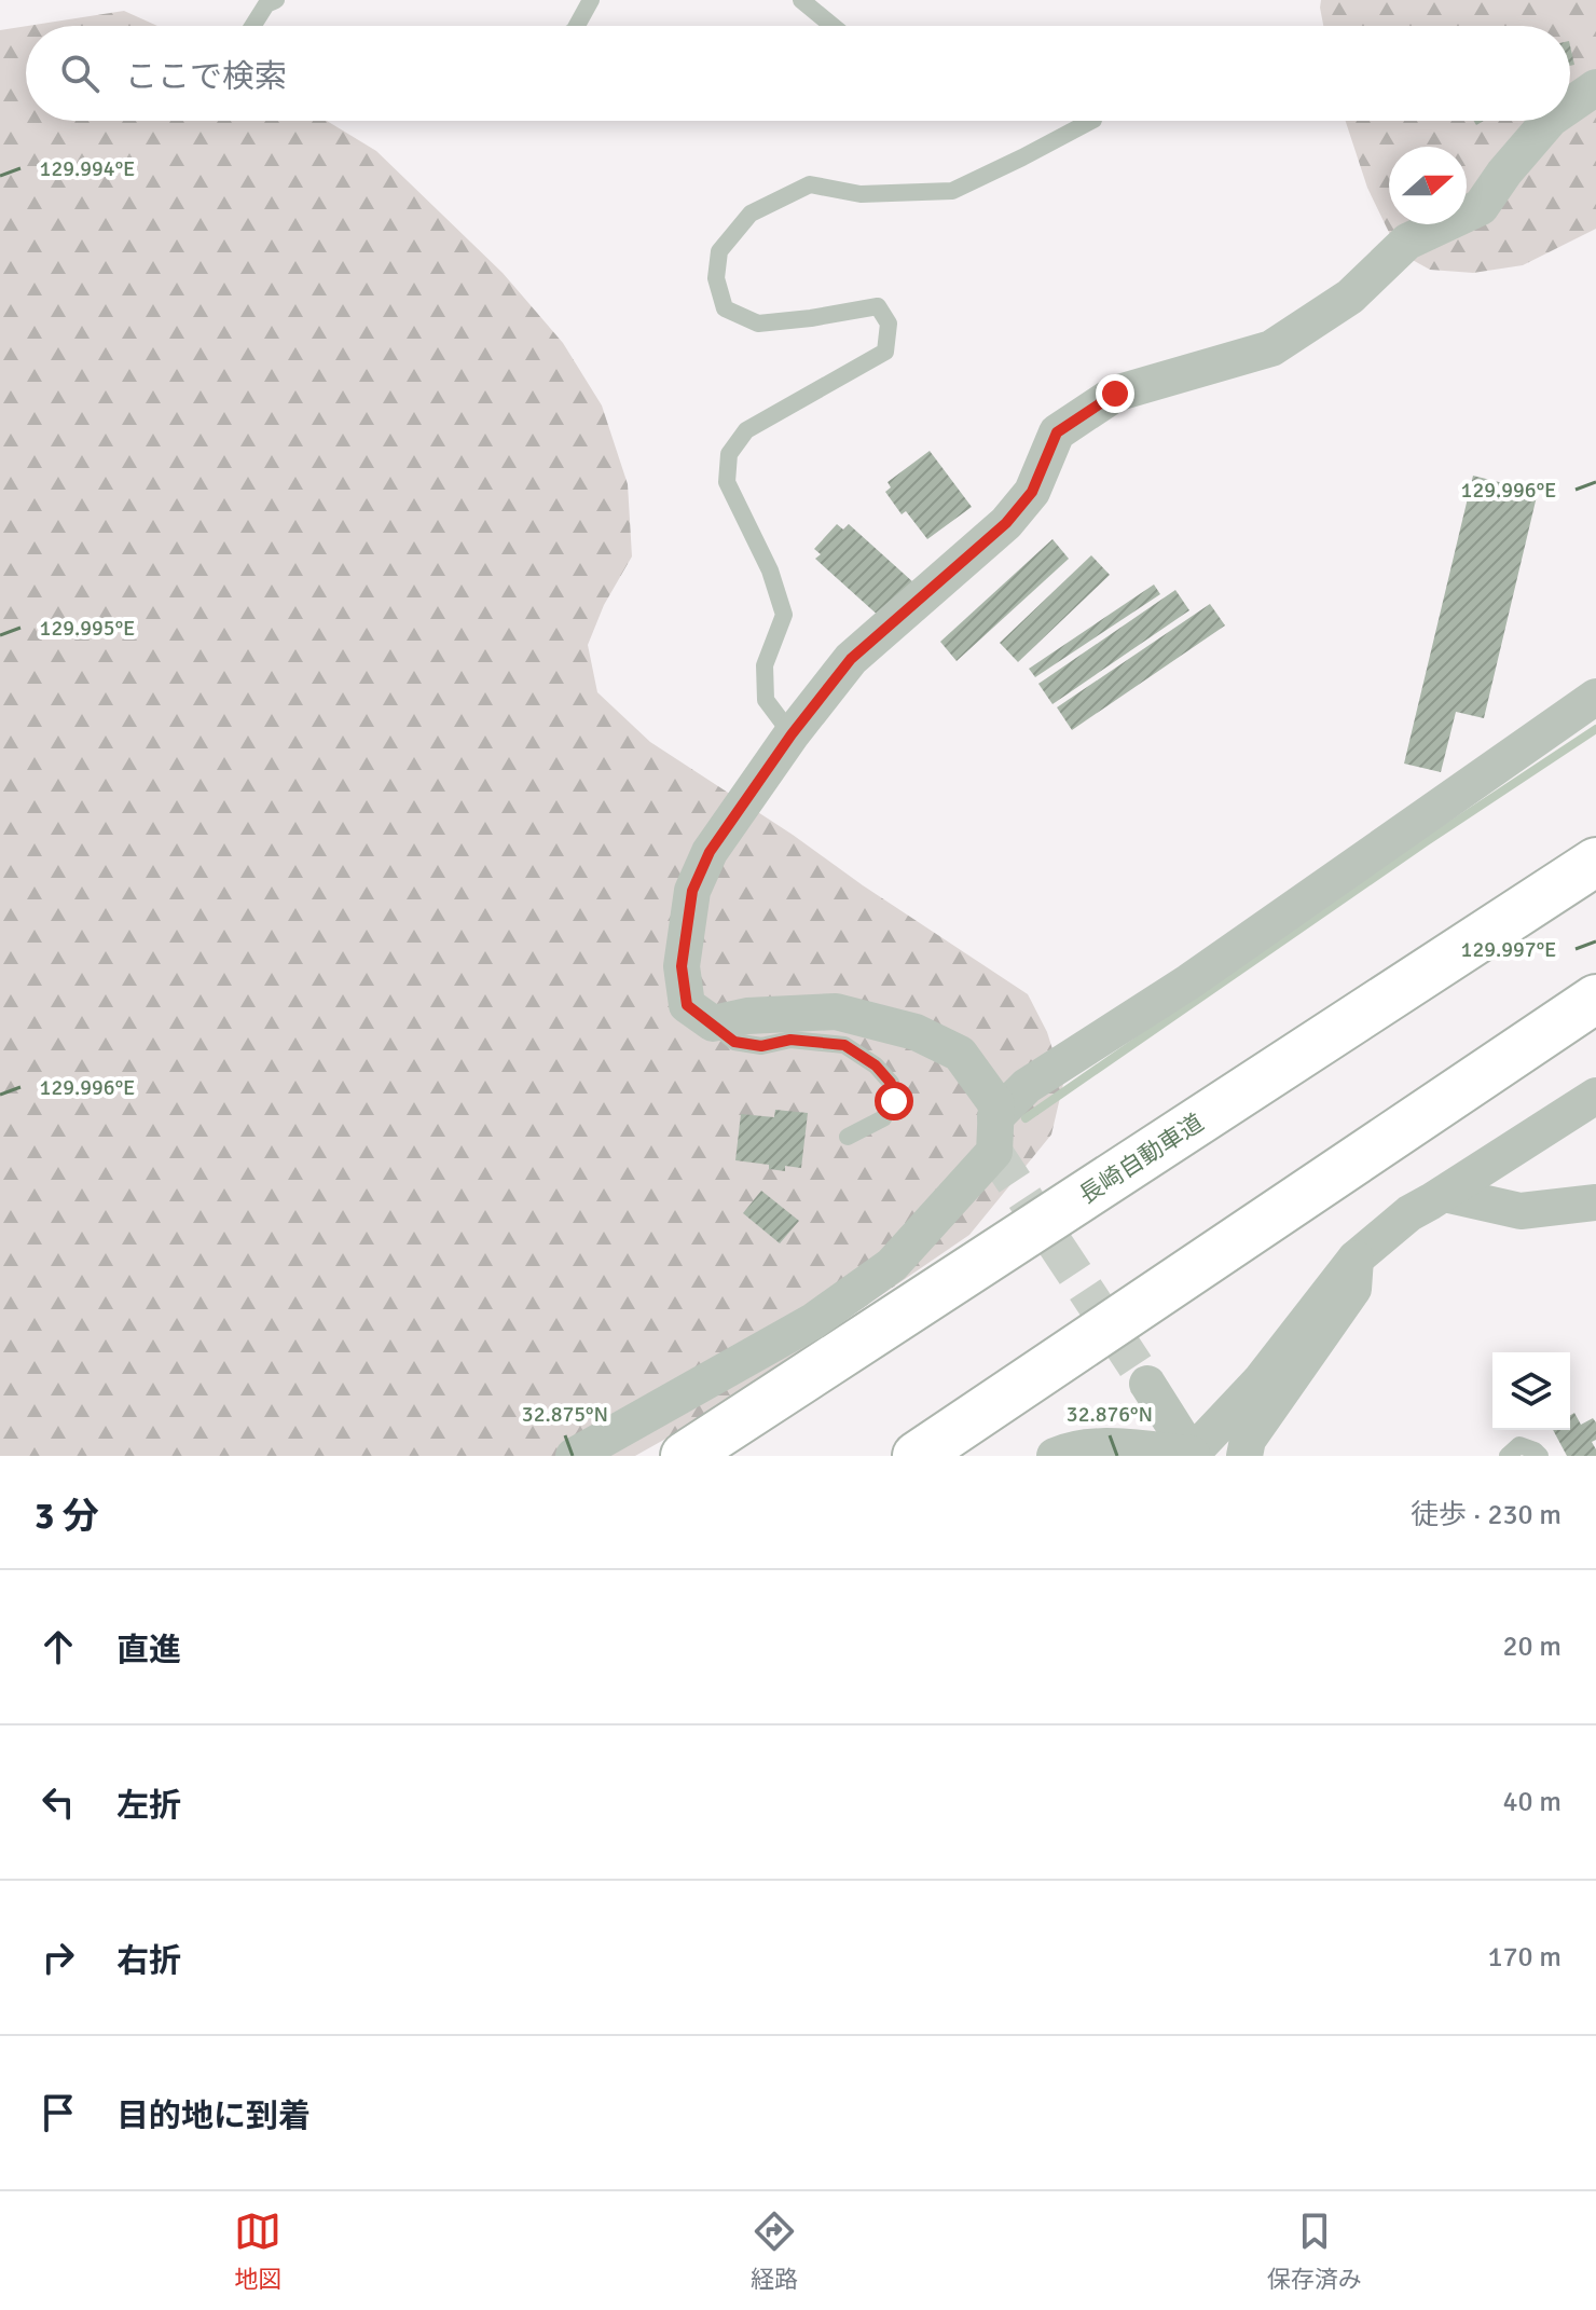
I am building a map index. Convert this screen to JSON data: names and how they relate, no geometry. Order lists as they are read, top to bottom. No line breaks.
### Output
{"streets":{"highway":["長崎自動車道"]},"north":"right","page":{"search":"ここで検索","heading":["3 分","徒歩 · 230 m"],"list":[["直進","20 m"],["左折","40 m"],["右折","170 m"],"目的地に到着"],"nav":["地図","経路","保存済み"]},"coordinates":["129.994°E","129.996°E","129.995°E","129.997°E","32.875°N","32.876°N"]}
